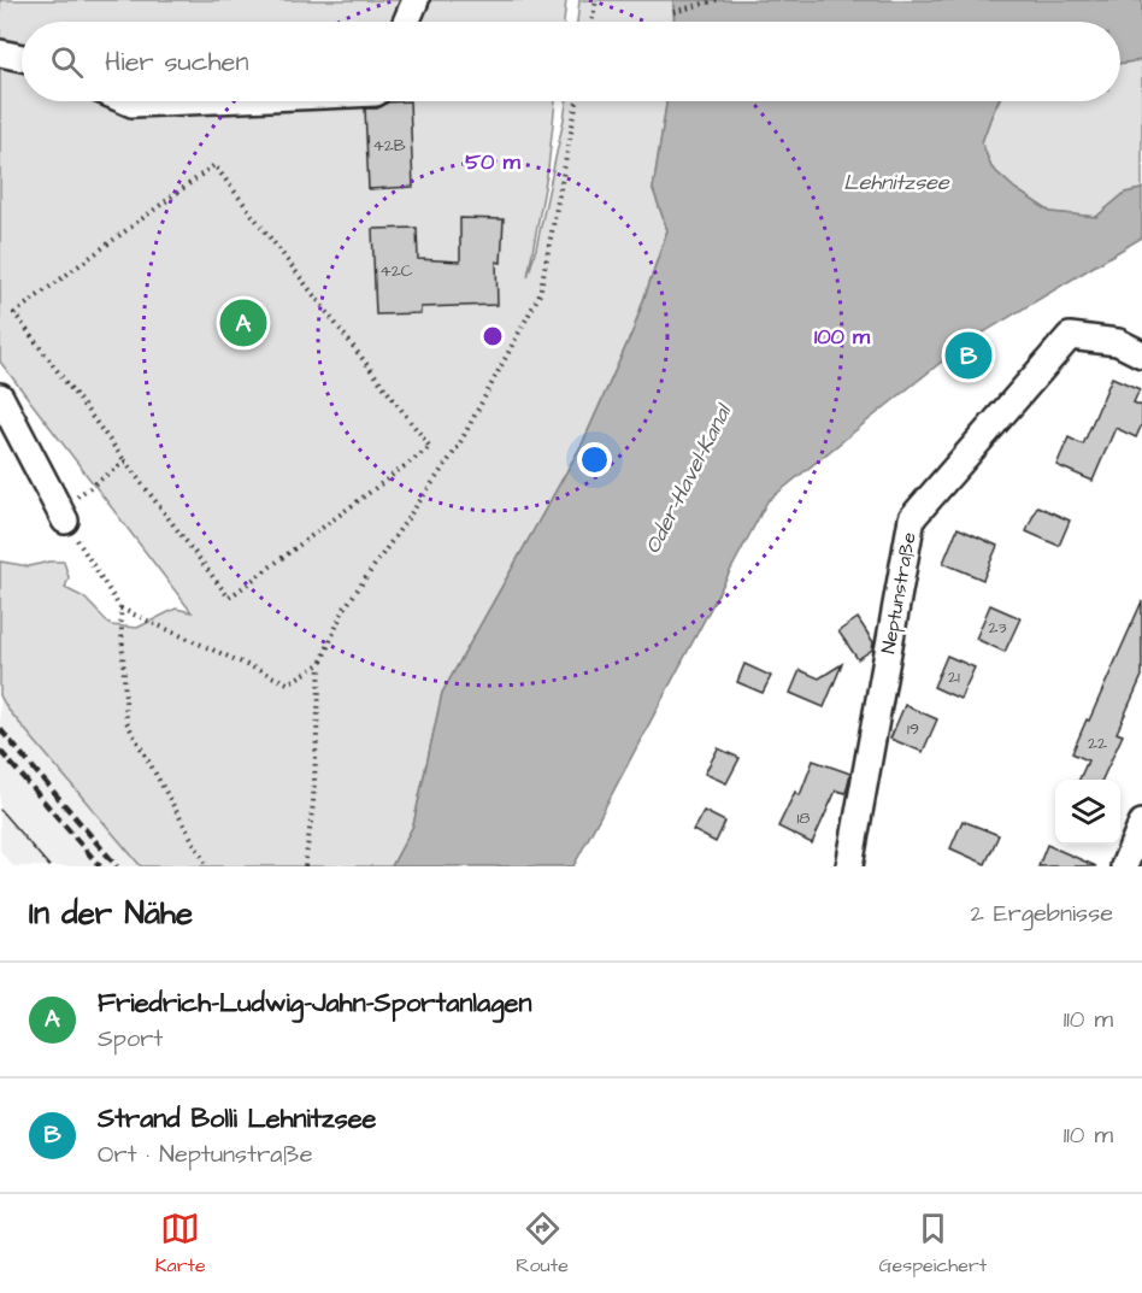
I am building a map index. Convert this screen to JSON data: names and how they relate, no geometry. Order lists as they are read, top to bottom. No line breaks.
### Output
{"streets":{"street":["Neptunstraße"]},"water":["Lehnitzsee","Oder-Havel-Kanal"],"house_numbers":["42B","42C","23","21","19","22","18"],"page":{"search":"Hier suchen","pins":["A","B"],"heading":["In der Nähe","2 Ergebnisse"],"list":[{"mark":"A","name":"Friedrich-Ludwig-Jahn-Sportanlagen","note":"Sport","value":"110 m"},{"mark":"B","name":"Strand Bolli Lehnitzsee","note":"Ort · Neptunstraße","value":"110 m"}],"nav":["Karte","Route","Gespeichert"]},"rings":["50 m","100 m"]}
